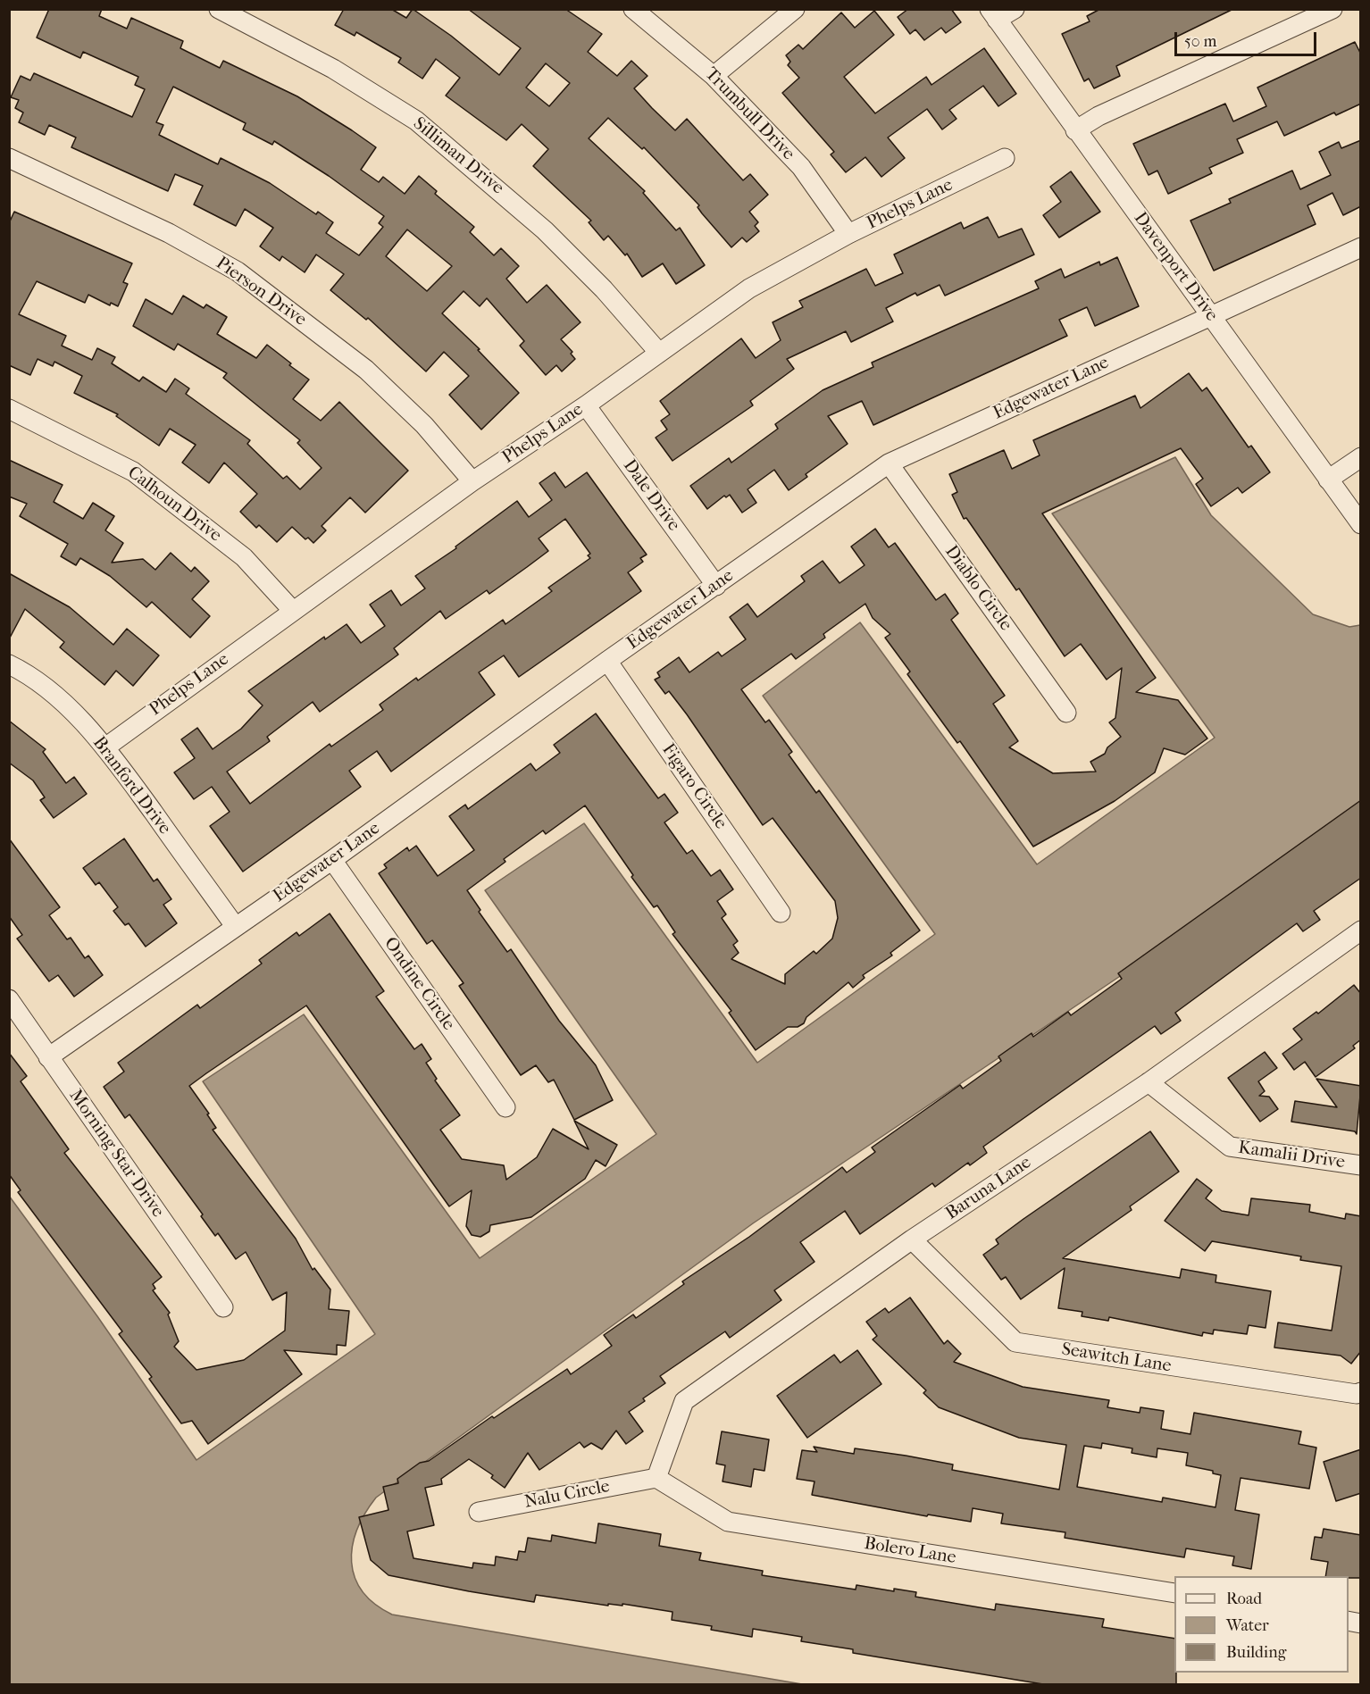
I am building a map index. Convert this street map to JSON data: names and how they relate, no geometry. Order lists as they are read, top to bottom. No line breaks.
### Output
{"streets":{"street":["Trumbull Drive","Silliman Drive","Phelps Lane","Davenport Drive","Pierson Drive","Edgewater Lane","Dale Drive","Calhoun Drive","Diablo Circle","Branford Drive","Figaro Circle","Ondine Circle","Morning Star Drive","Kamalii Drive","Baruna Lane","Seawitch Lane","Nalu Circle","Bolero Lane"]},"crossings":[["Trumbull Drive","Phelps Lane"],["Silliman Drive","Phelps Lane"],["Phelps Lane","Pierson Drive"],["Phelps Lane","Dale Drive"],["Phelps Lane","Calhoun Drive"],["Phelps Lane","Branford Drive"],["Davenport Drive","Edgewater Lane"],["Edgewater Lane","Dale Drive"],["Edgewater Lane","Diablo Circle"],["Edgewater Lane","Branford Drive"],["Edgewater Lane","Figaro Circle"],["Edgewater Lane","Ondine Circle"],["Edgewater Lane","Morning Star Drive"],["Kamalii Drive","Baruna Lane"],["Baruna Lane","Seawitch Lane"],["Baruna Lane","Nalu Circle"],["Baruna Lane","Bolero Lane"],["Nalu Circle","Bolero Lane"]],"legend":["Road","Water","Building"],"scale_bar":"50 m"}
